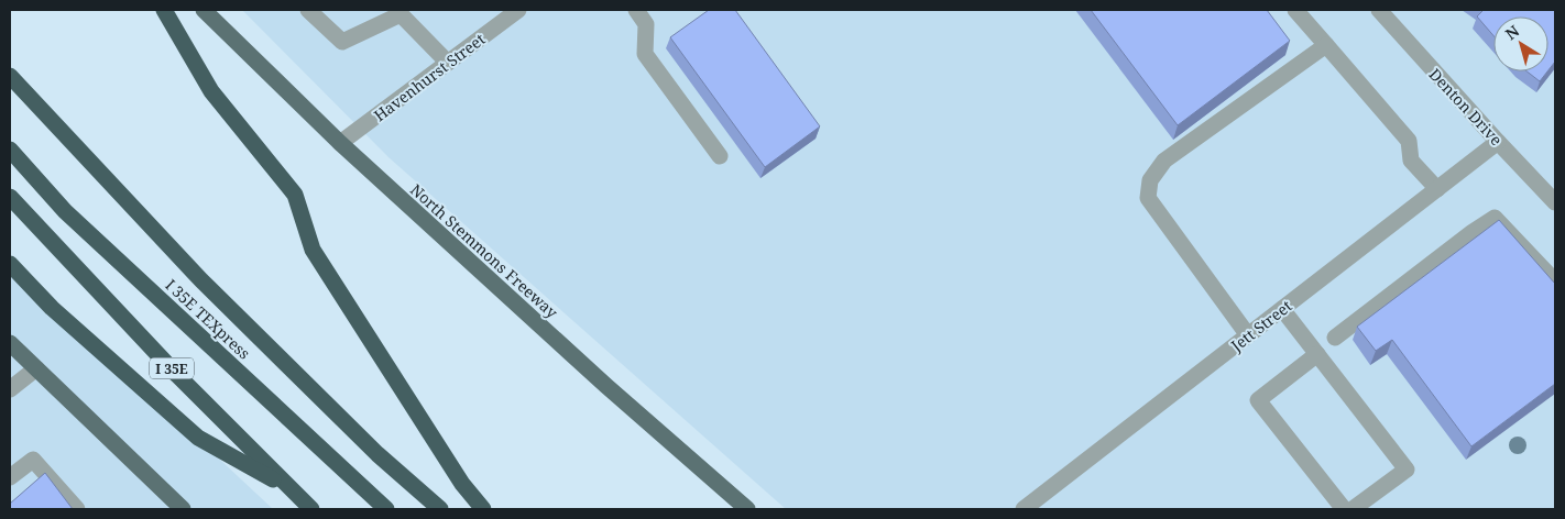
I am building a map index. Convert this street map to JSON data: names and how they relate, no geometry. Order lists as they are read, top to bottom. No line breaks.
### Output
{"streets":{"highway":["I 35E TEXpress","I 35E"],"main road":["North Stemmons Freeway"],"street":["Havenhurst Street","Denton Drive","Jett Street"]},"crossings":[["Havenhurst Street","North Stemmons Freeway"],["Denton Drive","Jett Street"]],"north":"top left"}
